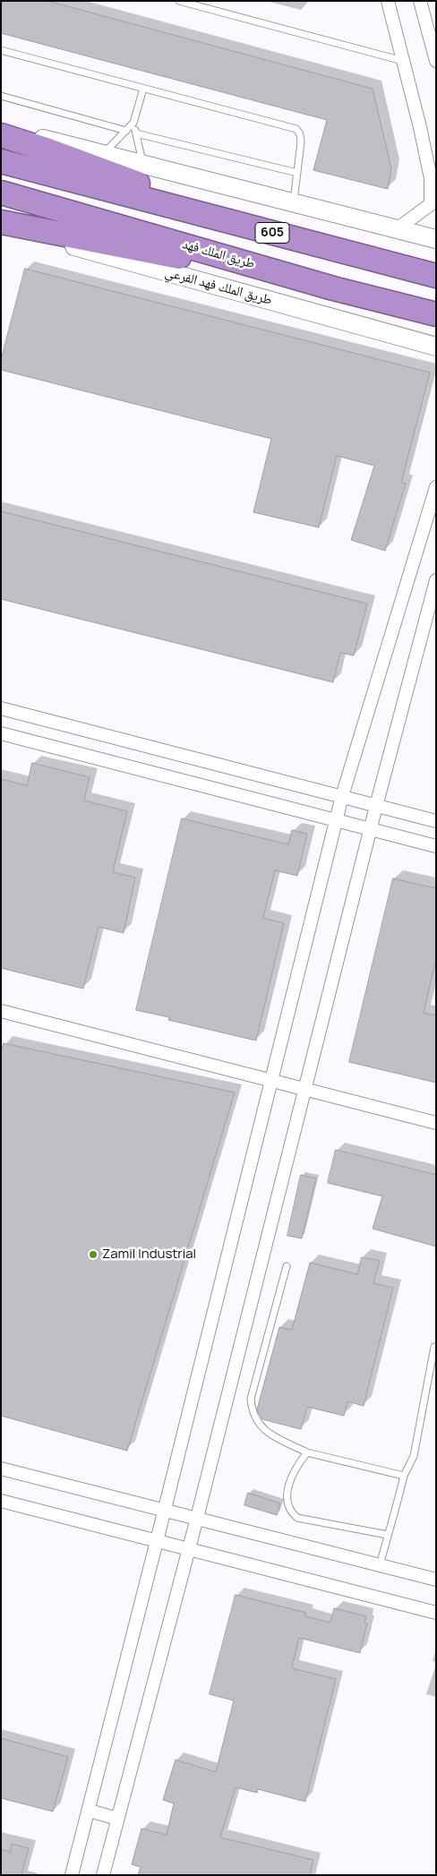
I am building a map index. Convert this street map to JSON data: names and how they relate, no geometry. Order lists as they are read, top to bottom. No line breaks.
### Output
{"streets":{"highway":["605","طريق الملك فهد"],"main road":["طريق الملك فهد الفرعي"]},"places":["Zamil Industrial"]}
